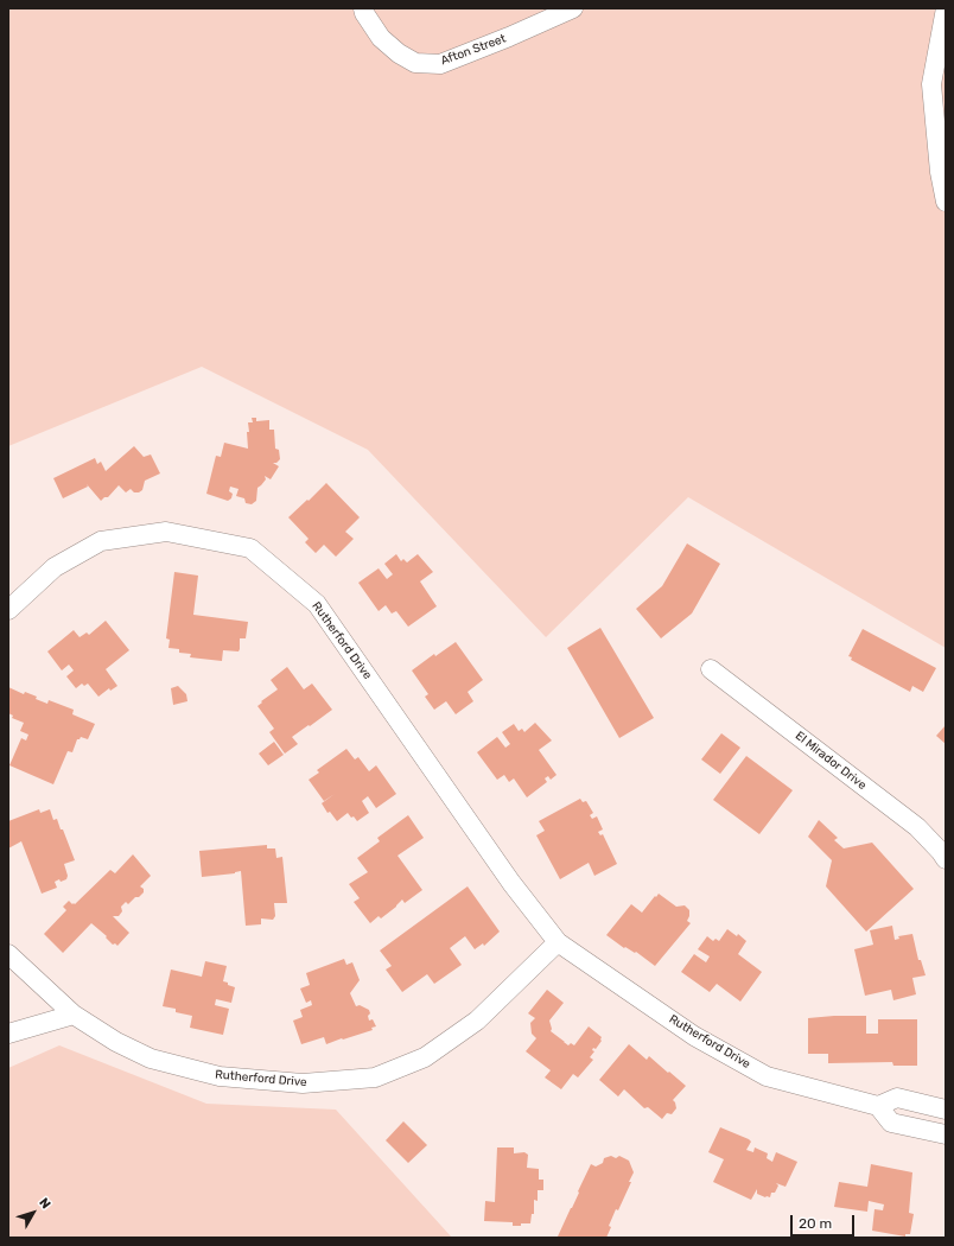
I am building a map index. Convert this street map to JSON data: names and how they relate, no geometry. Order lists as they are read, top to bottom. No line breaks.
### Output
{"streets":{"street":["Afton Street","Rutherford Drive","El Mirador Drive"]},"scale_bar":"20 m","north":"top right"}
